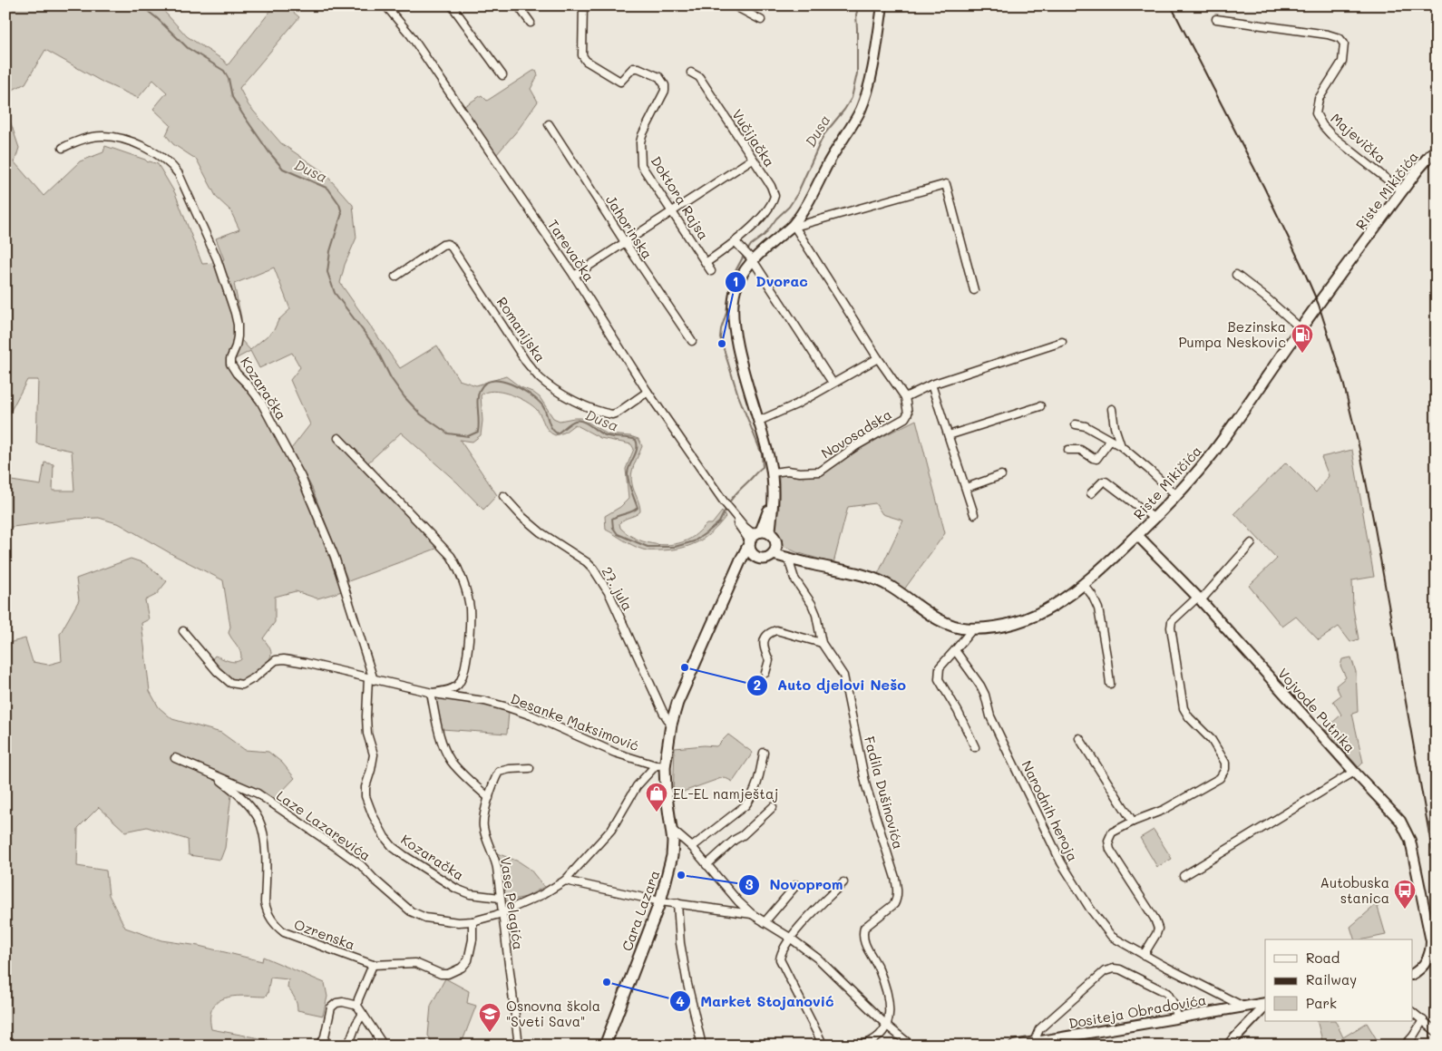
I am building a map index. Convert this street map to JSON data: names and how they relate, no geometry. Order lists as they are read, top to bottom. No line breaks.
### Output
{"streets":{"main road":["Riste Mikičića","Cara Lazara"],"street":["Vučijačka","Majevička","Doktora Rajsa","Jahorinska","Tarevačka","Romanijska","Kozaračka","Novosadska","27. jula","Vojvode Putnika","Desanke Maksimović","Fadila Dušinovića","Narodnih heroja","Laze Lazarevića","Vase Pelagića","Ozrenska","Dositeja Obradovića"]},"crossings":[["Vučijačka","Doktora Rajsa"],["Majevička","Riste Mikičića"],["Riste Mikičića","Tarevačka"],["Riste Mikičića","Vojvode Putnika"],["Riste Mikičića","Fadila Dušinovića"],["Riste Mikičića","Cara Lazara"],["Tarevačka","Romanijska"],["Tarevačka","Cara Lazara"],["Kozaračka","Desanke Maksimović"],["Kozaračka","Vase Pelagića"],["27. jula","Cara Lazara"],["Desanke Maksimović","Laze Lazarevića"],["Desanke Maksimović","Cara Lazara"],["Narodnih heroja","Dositeja Obradovića"],["Laze Lazarevića","Vase Pelagića"],["Laze Lazarevića","Cara Lazara"],["Laze Lazarevića","Ozrenska"]],"water":["Dusa"],"places":{"other":["Dvorac","Auto djelovi Nešo","Novoprom","Market Stojanović"],"fuel station":["Bezinska Pumpa Neskovic"],"shop":["EL-EL namještaj"],"bus stop":["Autobuska stanica"],"school or university":["Osnovna škola \"Sveti Sava\""]},"legend":["Road","Railway","Park"]}
